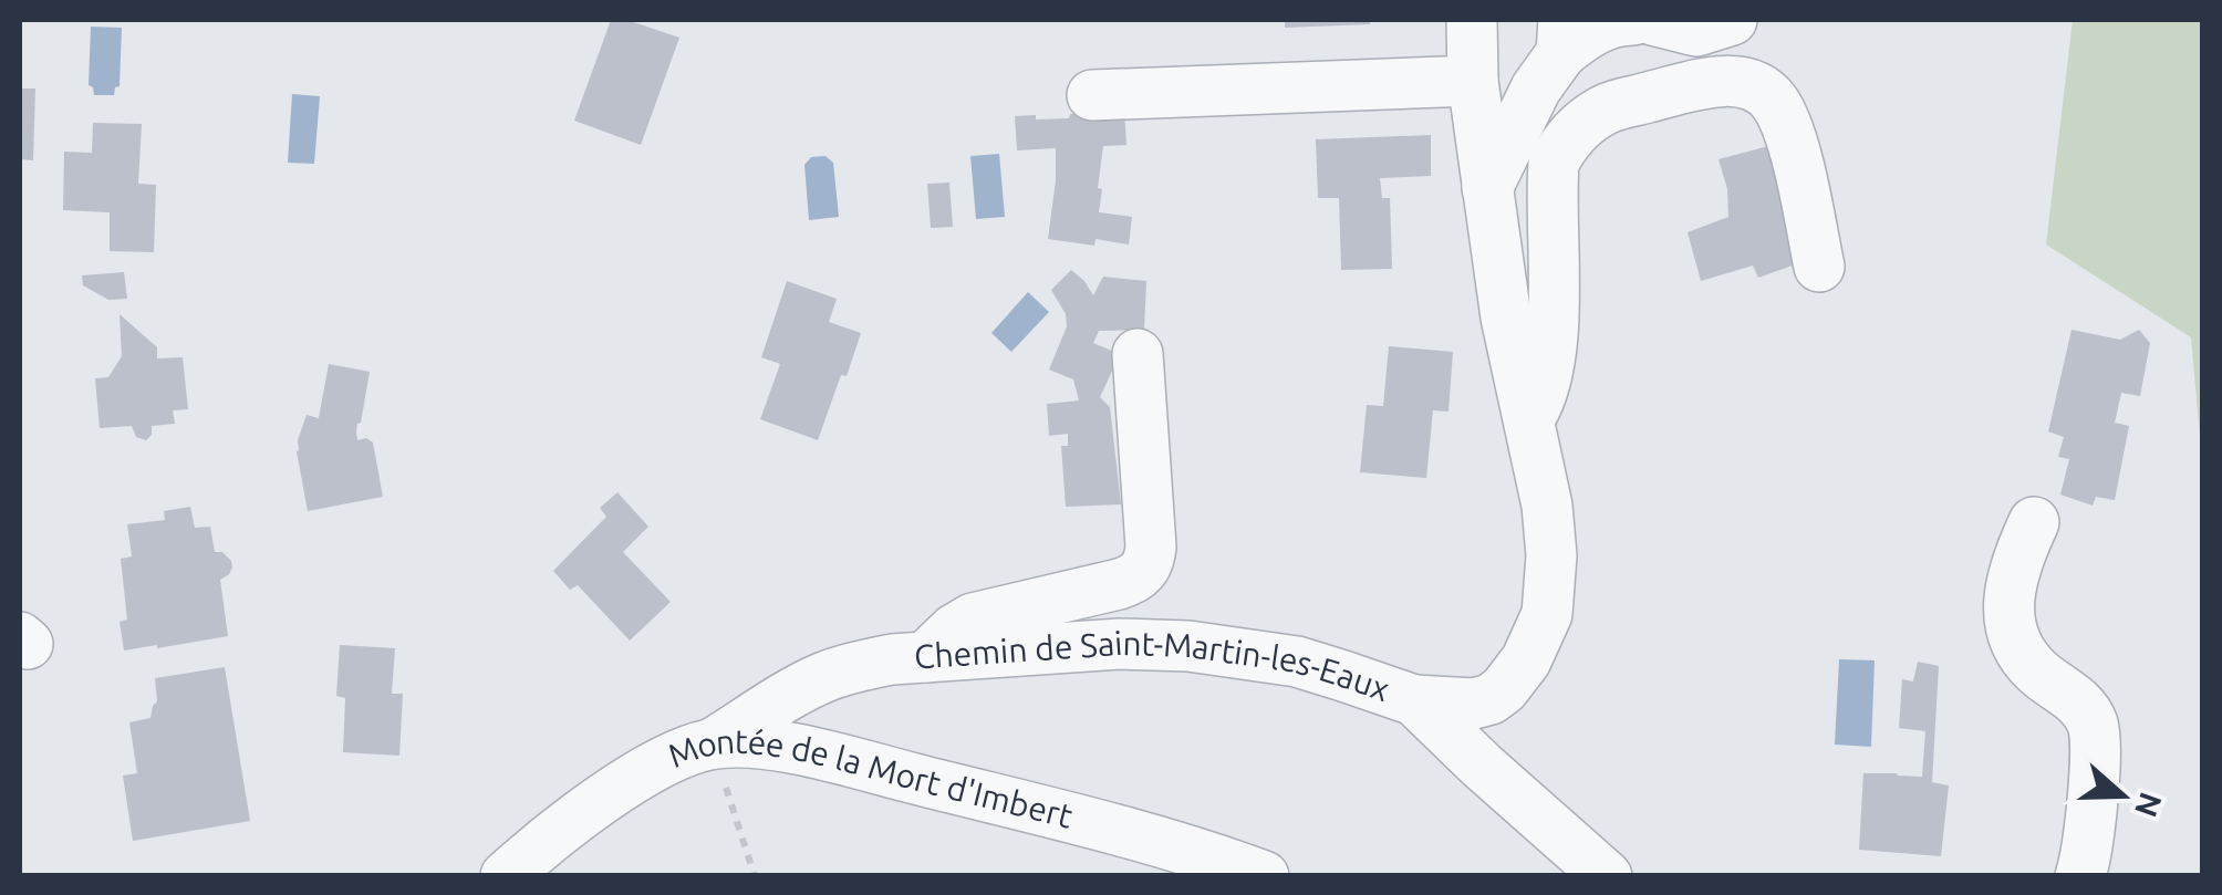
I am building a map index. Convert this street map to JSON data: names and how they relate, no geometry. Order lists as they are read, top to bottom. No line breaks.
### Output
{"streets":{"street":["Chemin de Saint-Martin-les-Eaux","Montée de la Mort d'Imbert"]},"crossings":[["Chemin de Saint-Martin-les-Eaux","Montée de la Mort d'Imbert"]],"north":"right"}
